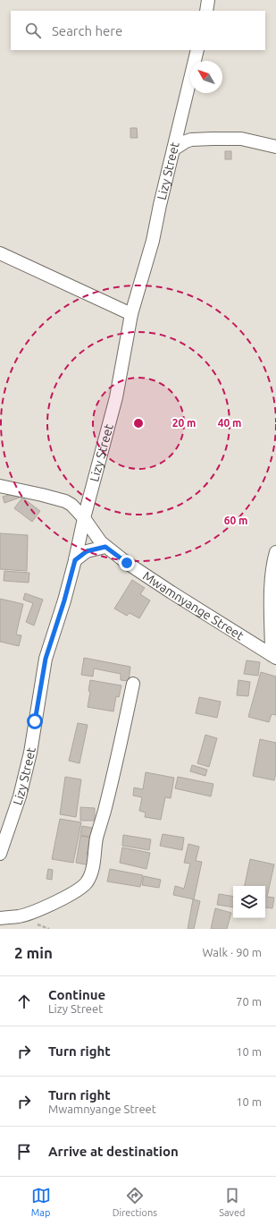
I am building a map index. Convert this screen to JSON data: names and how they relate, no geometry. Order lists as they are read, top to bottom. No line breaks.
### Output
{"streets":{"street":["Lizy Street","Mwamnyange Street"]},"crossings":[["Lizy Street","Mwamnyange Street"]],"north":"top left","page":{"search":"Search here","heading":["2 min","Walk · 90 m"],"list":[["Continue","Lizy Street","70 m"],["Turn right","10 m"],["Turn right","Mwamnyange Street","10 m"],"Arrive at destination"],"nav":["Map","Directions","Saved"]},"rings":["20 m","40 m","60 m"]}
